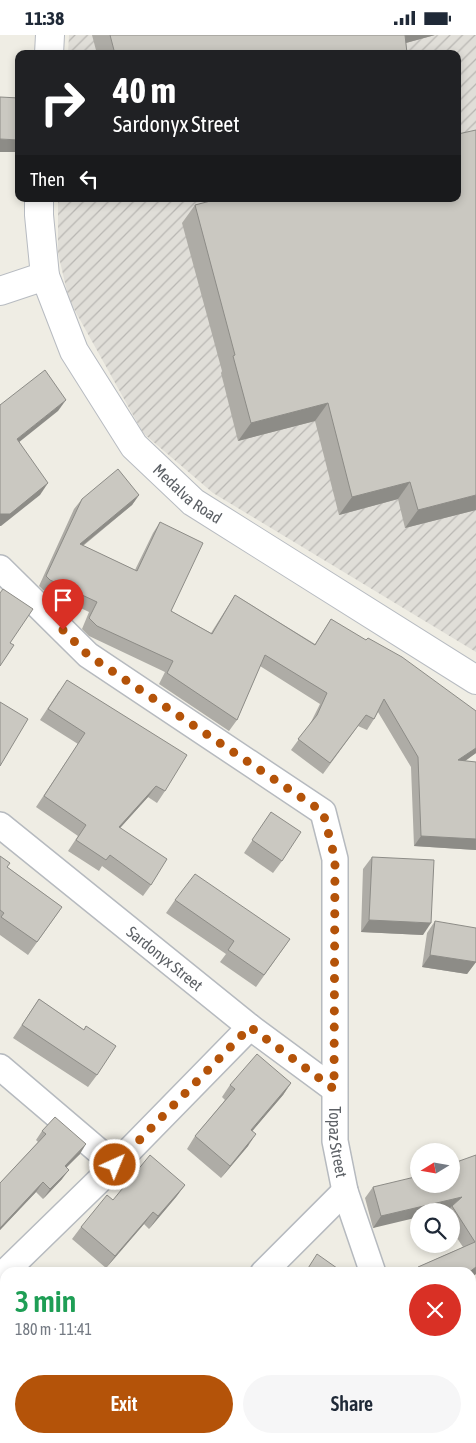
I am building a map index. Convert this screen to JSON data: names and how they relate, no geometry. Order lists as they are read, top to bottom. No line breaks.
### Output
{"streets":{"street":["Medalva Road","Sardonyx Street","Topaz Street"]},"crossings":[["Sardonyx Street","Topaz Street"]],"north":"left","page":{"status":"11:38","turn":["40 m","Sardonyx Street"],"then":"Then","heading":["3 min","180 m · 11:41"],"buttons":["Exit","Share"]}}
